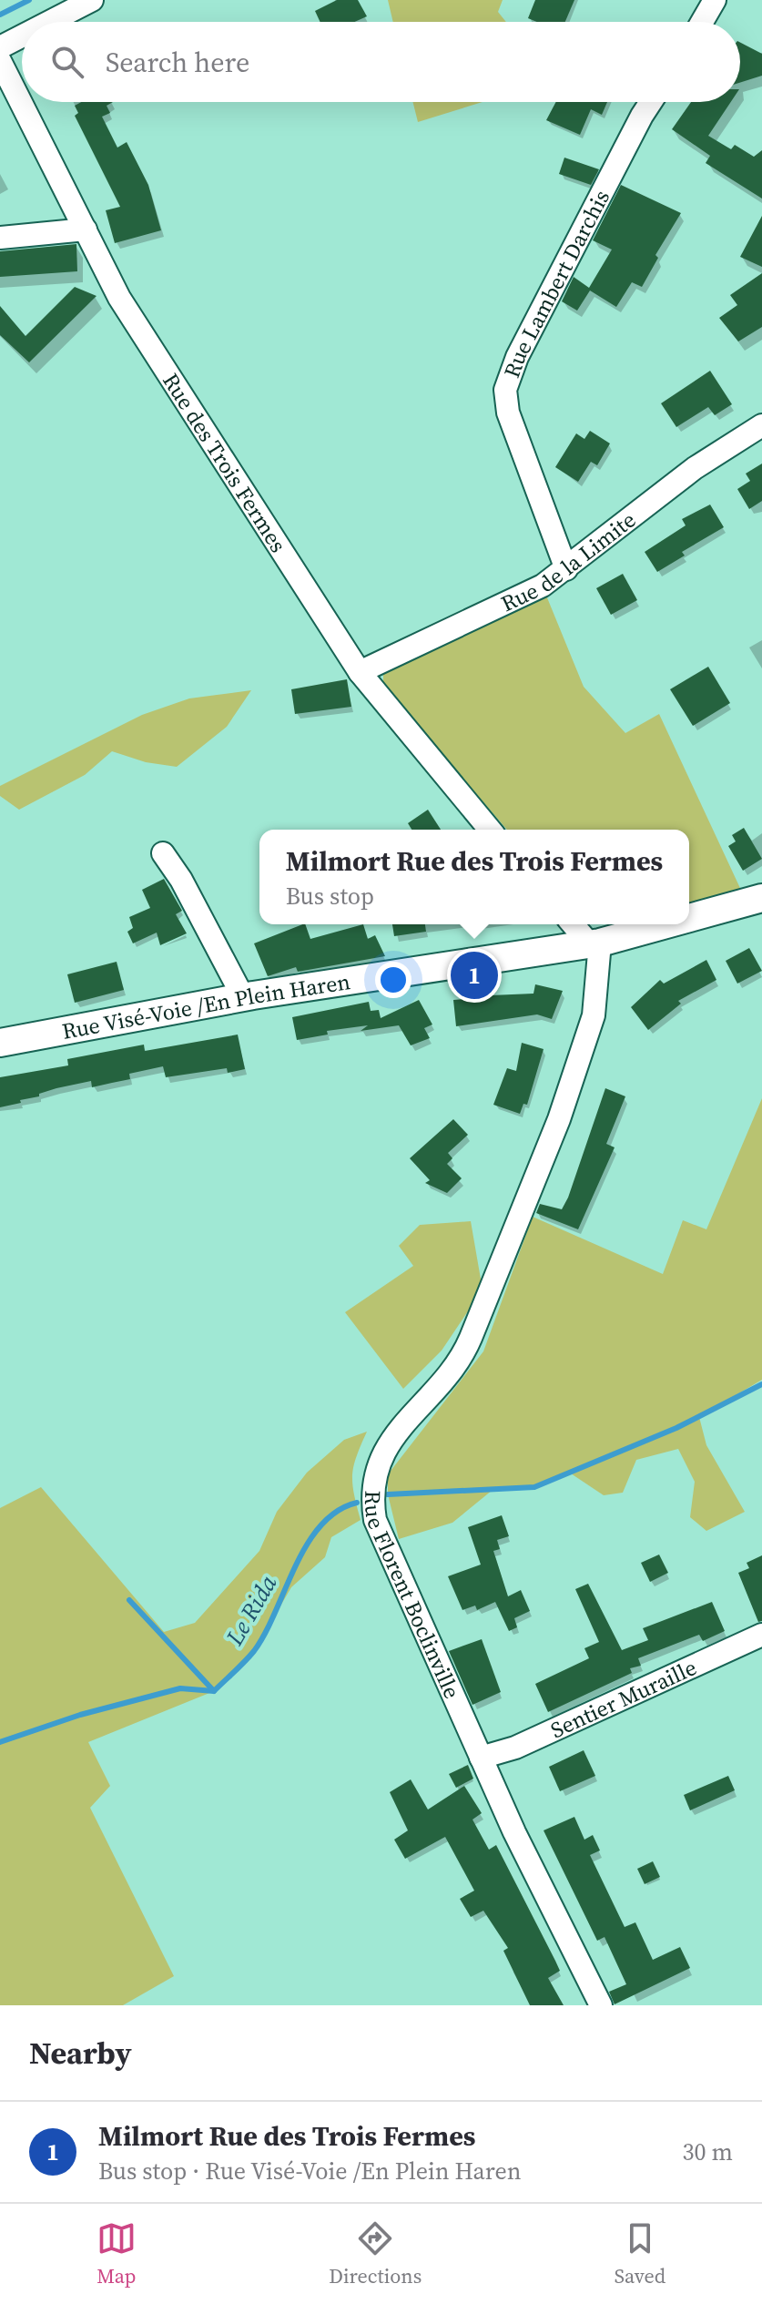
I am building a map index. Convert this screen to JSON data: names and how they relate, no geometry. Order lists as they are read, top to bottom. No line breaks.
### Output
{"streets":{"street":["Rue Lambert Darchis","Rue des Trois Fermes","Rue de la Limite","Rue Visé-Voie /En Plein Haren","Rue Florent Boclinville","Sentier Muraille"]},"crossings":[["Rue Lambert Darchis","Rue de la Limite"],["Rue des Trois Fermes","Rue de la Limite"],["Rue Visé-Voie /En Plein Haren","Rue Florent Boclinville"],["Rue Florent Boclinville","Sentier Muraille"]],"water":["Le Rida"],"page":{"search":"Search here","popup":["Milmort Rue des Trois Fermes","Bus stop"],"pins":"1","heading":"Nearby","list":[{"mark":"1","name":"Milmort Rue des Trois Fermes","note":"Bus stop · Rue Visé-Voie /En Plein Haren","value":"30 m"}],"nav":["Map","Directions","Saved"]}}
